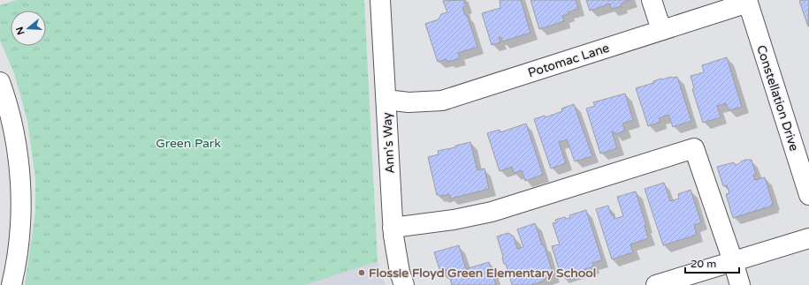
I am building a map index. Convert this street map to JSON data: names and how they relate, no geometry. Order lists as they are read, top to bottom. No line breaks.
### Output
{"streets":{"street":["Potomac Lane","Constellation Drive","Ann's Way"]},"crossings":[["Potomac Lane","Constellation Drive"],["Potomac Lane","Ann's Way"]],"parks":["Green Park"],"places":["Flossie Floyd Green Elementary School"],"scale_bar":"20 m","north":"left"}
